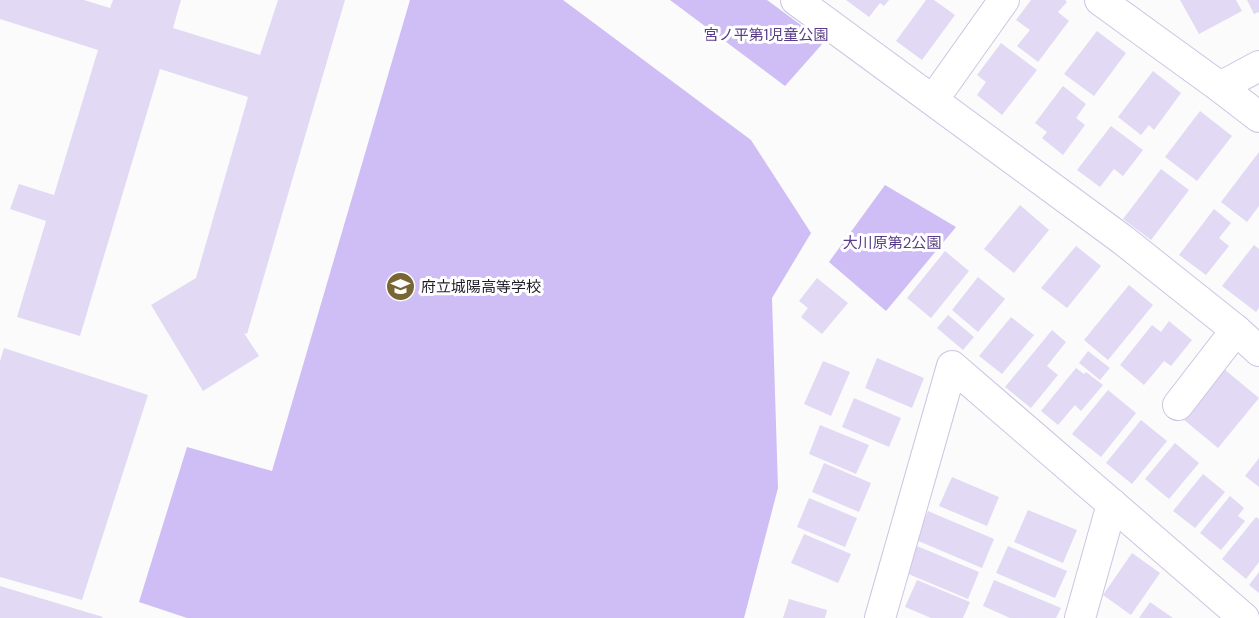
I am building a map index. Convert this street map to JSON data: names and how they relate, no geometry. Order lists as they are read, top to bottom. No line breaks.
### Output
{"parks":["宮ノ平第1児童公園","大川原第2公園"],"places":{"school or university":["府立城陽高等学校"]}}
